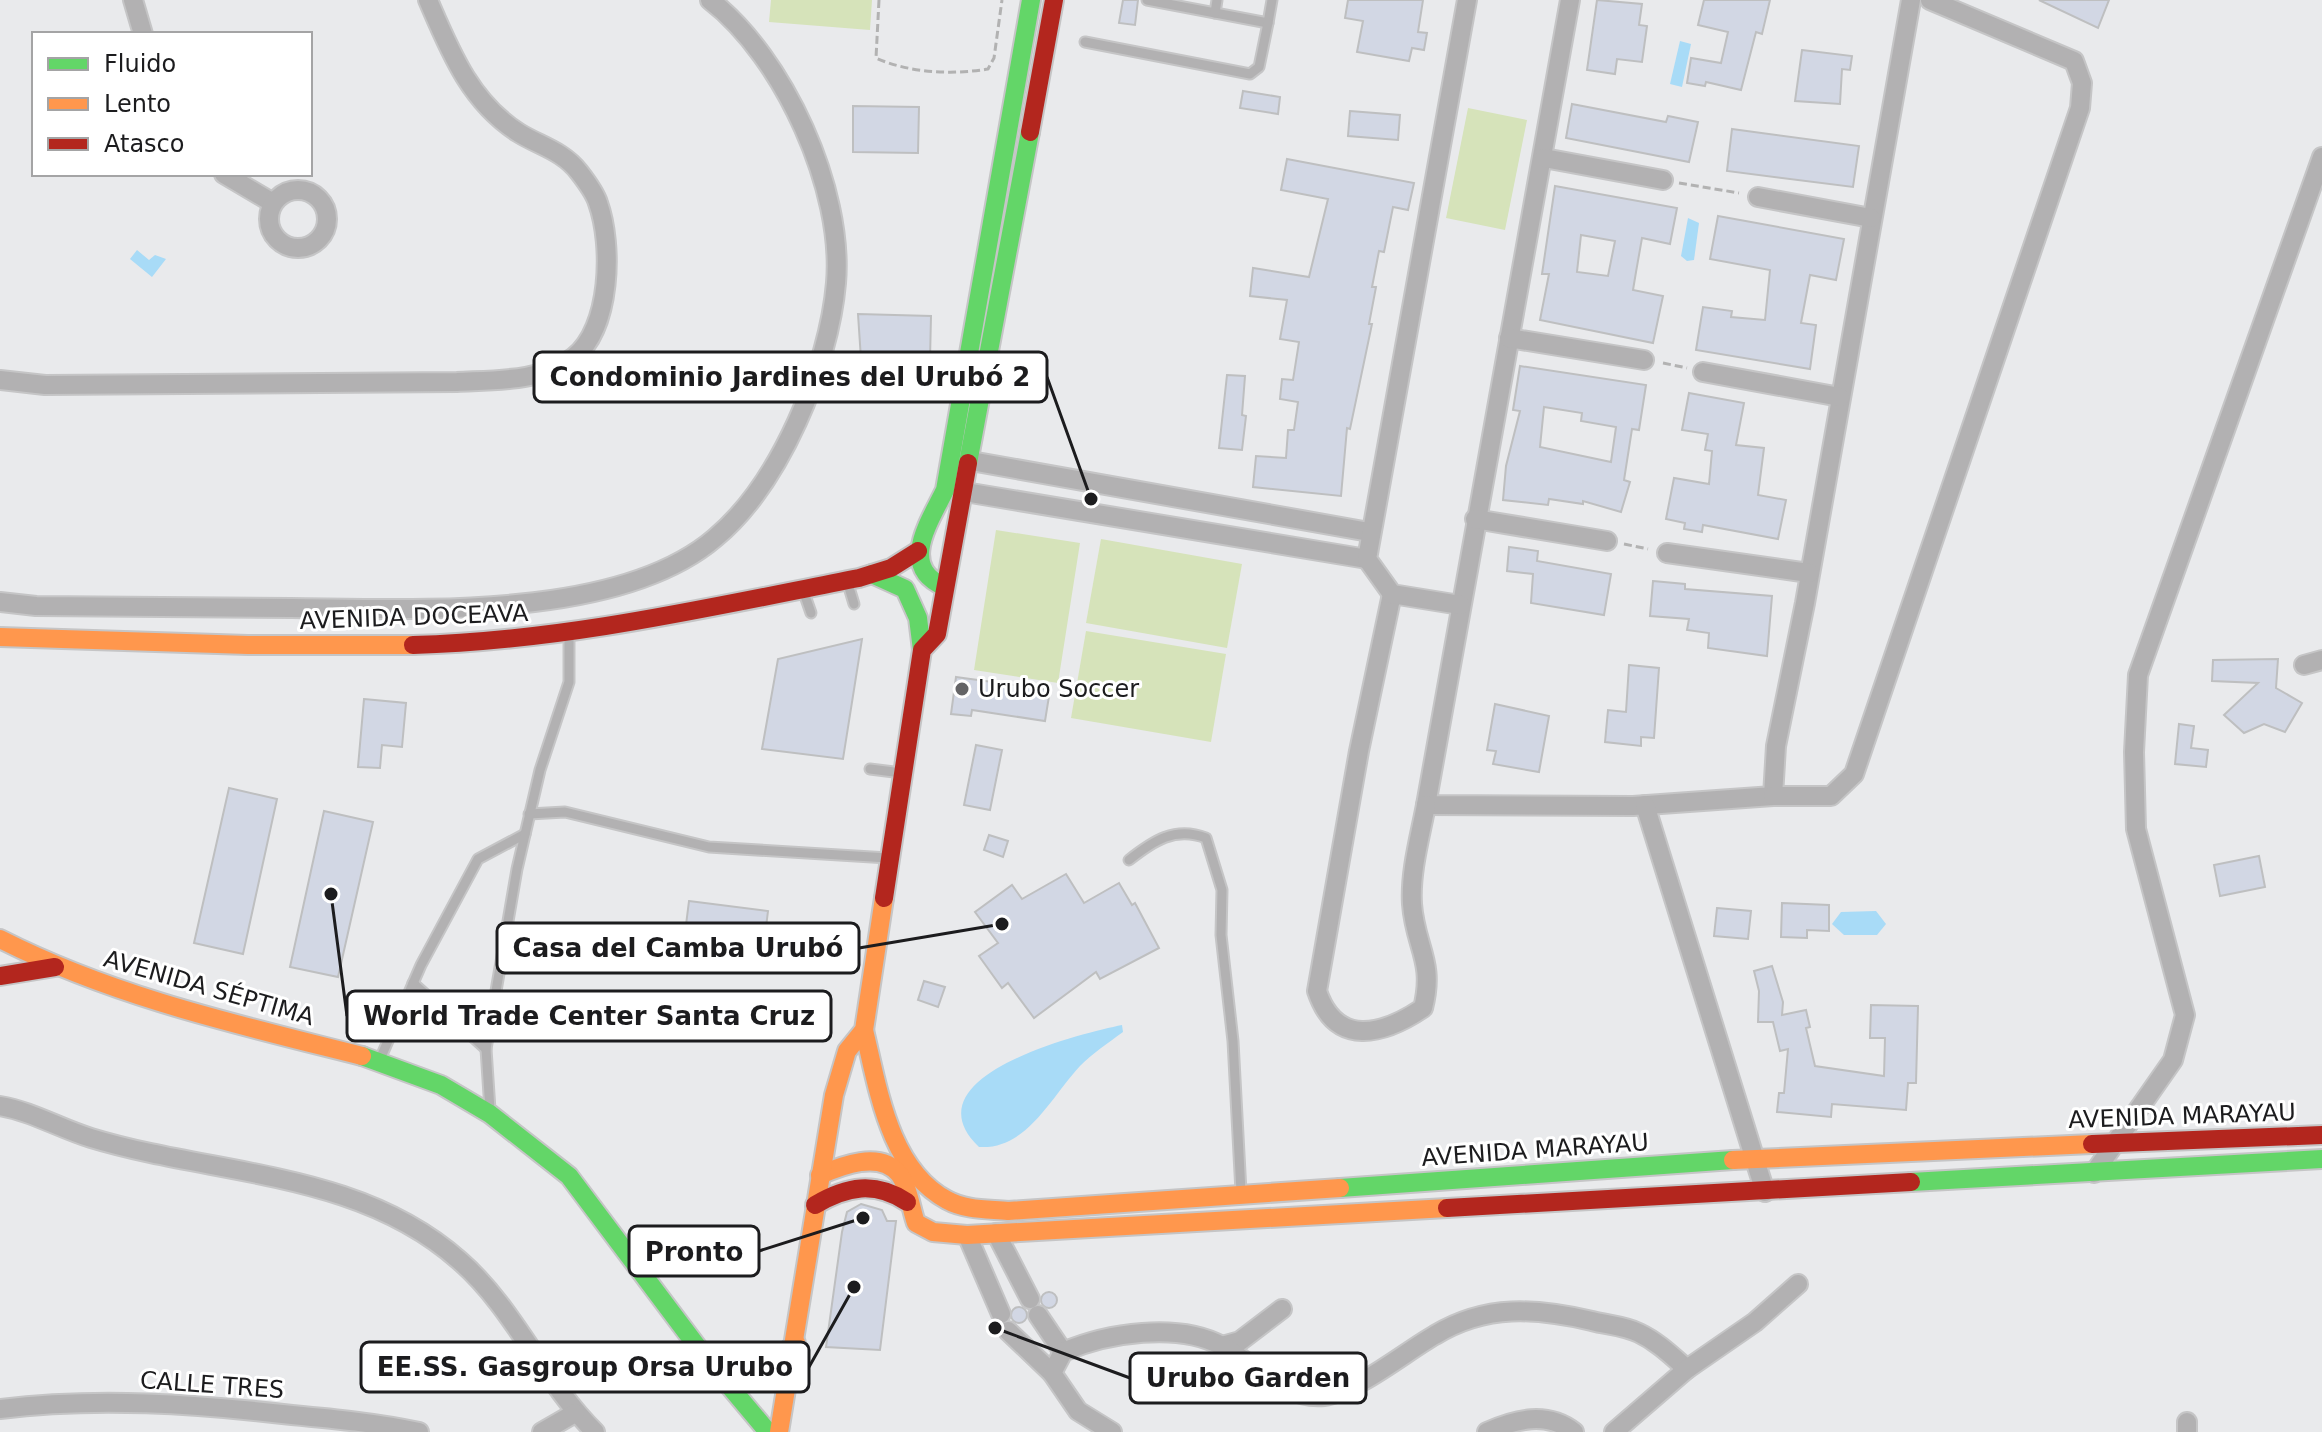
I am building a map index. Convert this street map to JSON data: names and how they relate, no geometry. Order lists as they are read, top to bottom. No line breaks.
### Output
{"streets":{"main road":["AVENIDA DOCEAVA","AVENIDA SÉPTIMA","AVENIDA MARAYAU"],"street":["CALLE TRES"]},"places":["Condominio Jardines del Urubó 2","Urubo Soccer","World Trade Center Santa Cruz","Casa del Camba Urubó","Pronto","EE.SS. Gasgroup Orsa Urubo","Urubo Garden"],"legend":["Fluido","Lento","Atasco"]}
